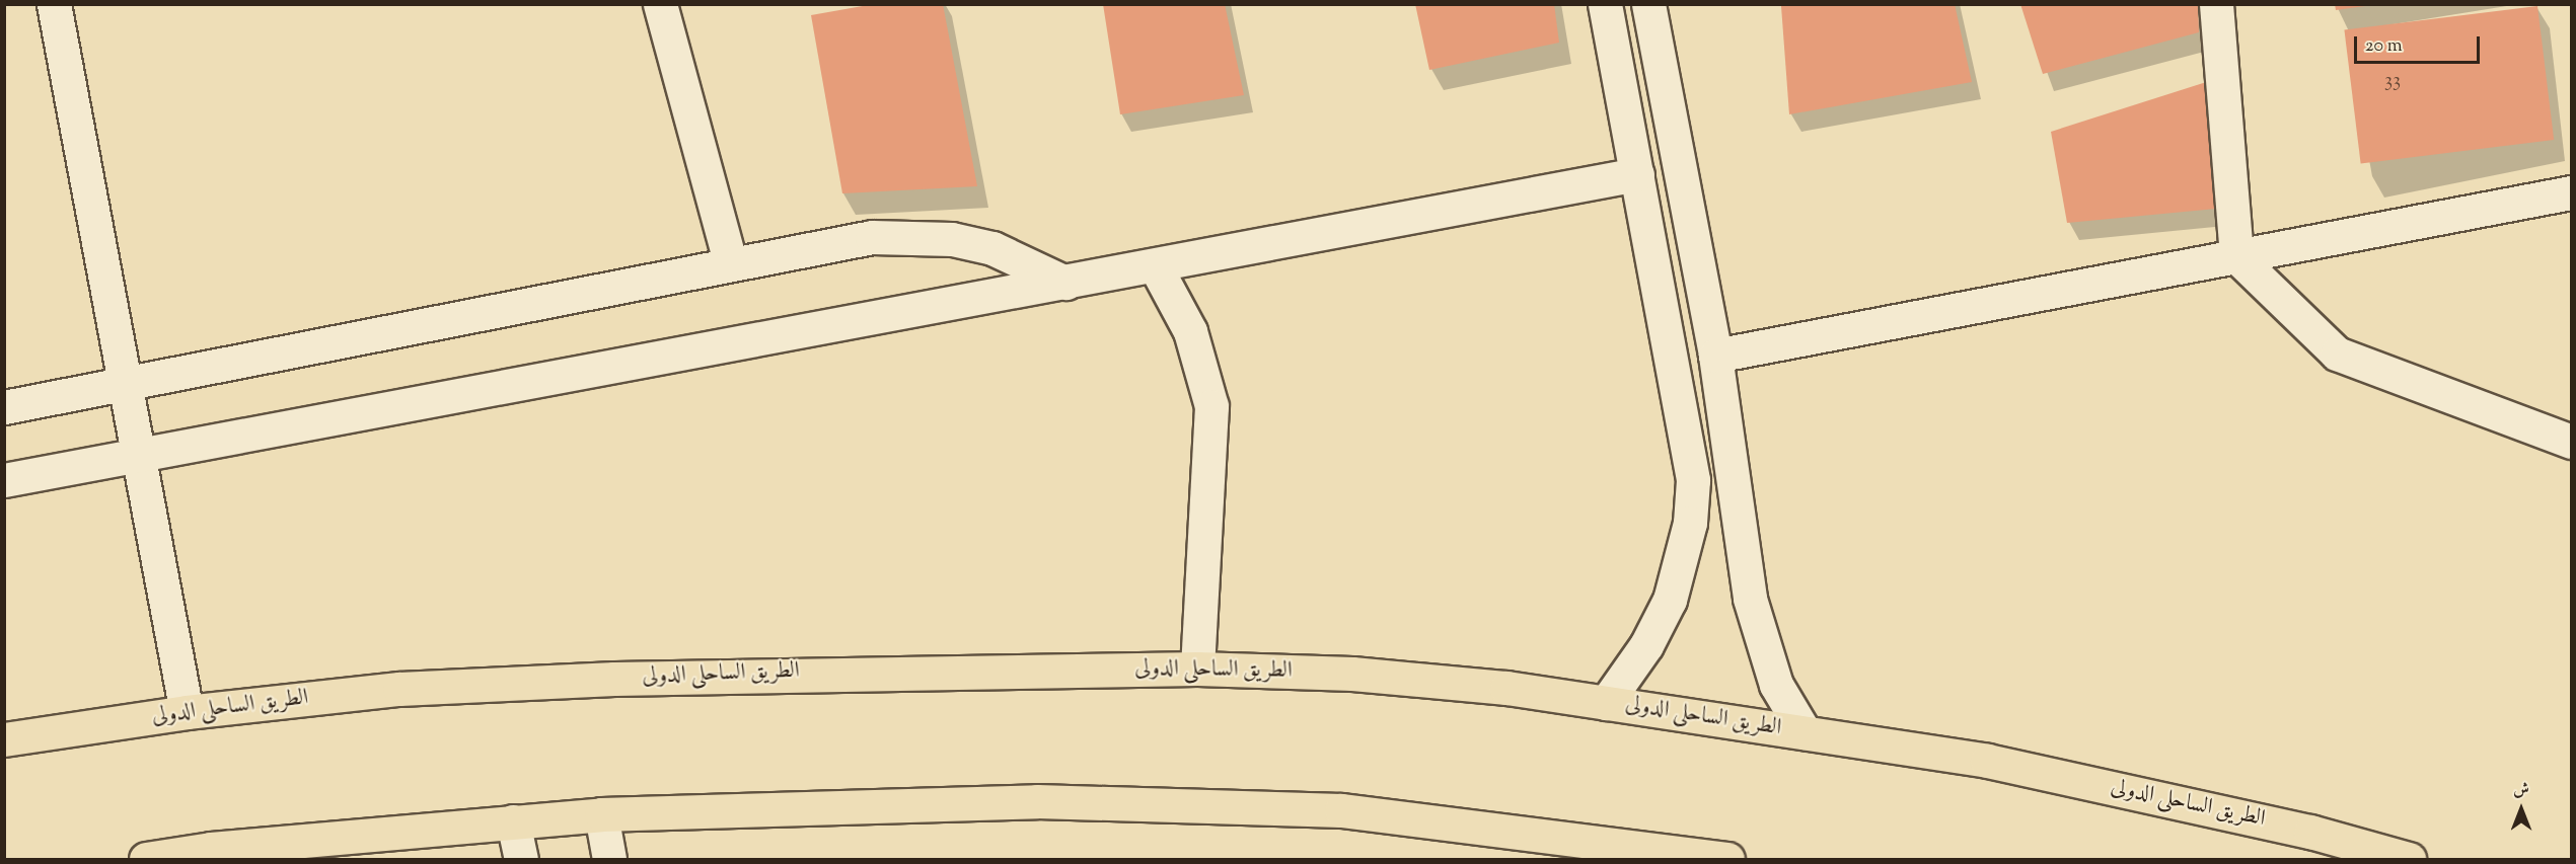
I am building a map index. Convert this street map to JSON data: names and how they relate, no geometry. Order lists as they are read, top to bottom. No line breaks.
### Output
{"streets":{"highway":["الطريق الساحلى الدولى"]},"house_numbers":["33"],"scale_bar":"20 m","north":"top"}
